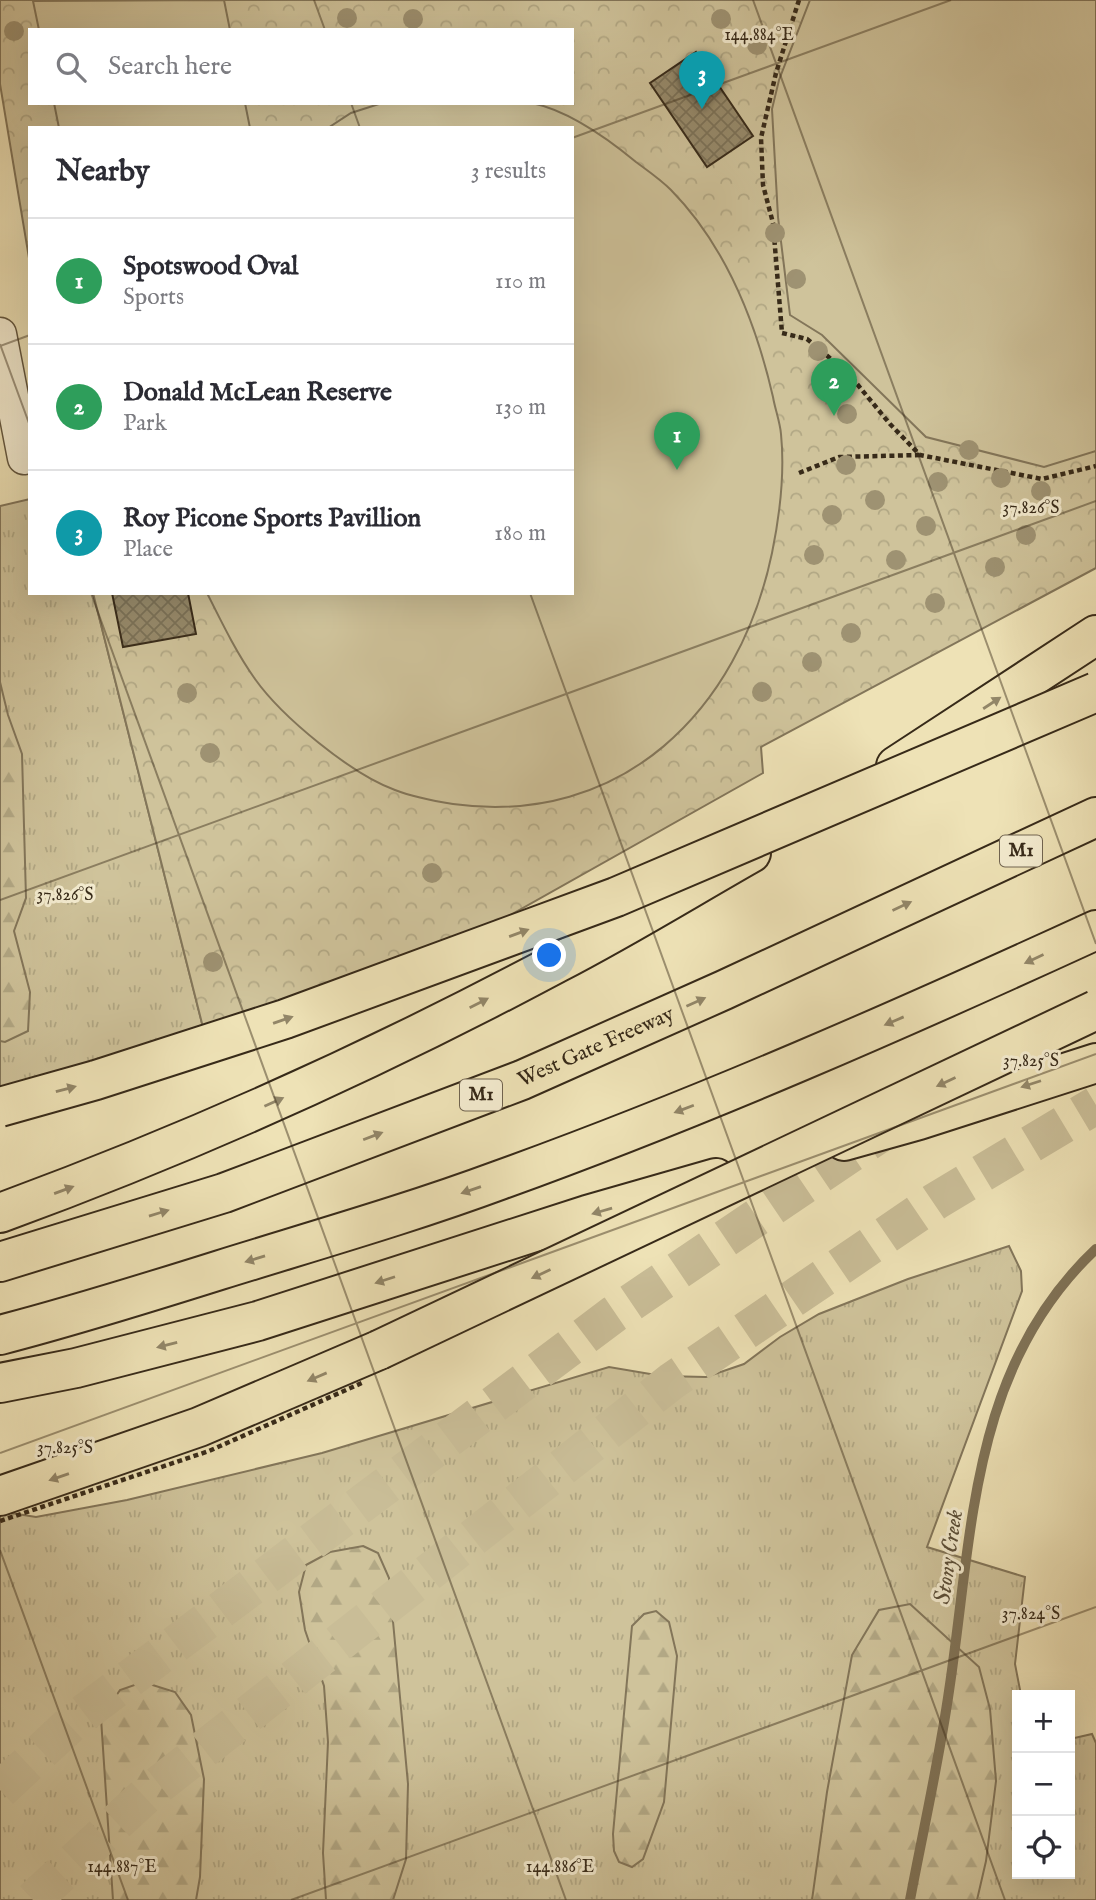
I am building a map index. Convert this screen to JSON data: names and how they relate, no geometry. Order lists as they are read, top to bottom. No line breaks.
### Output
{"streets":{"highway":["M1","West Gate Freeway"]},"water":["Stony Creek"],"page":{"search":"Search here","pins":["3","2","1"],"heading":["Nearby","3 results"],"list":[{"mark":"1","name":"Spotswood Oval","note":"Sports","value":"110 m"},{"mark":"2","name":"Donald McLean Reserve","note":"Park","value":"130 m"},{"mark":"3","name":"Roy Picone Sports Pavillion","note":"Place","value":"180 m"}],"map_buttons":["+","−"]},"coordinates":["144.884°E","37.826°S","37.825°S","37.824°S","144.887°E","144.886°E"]}
